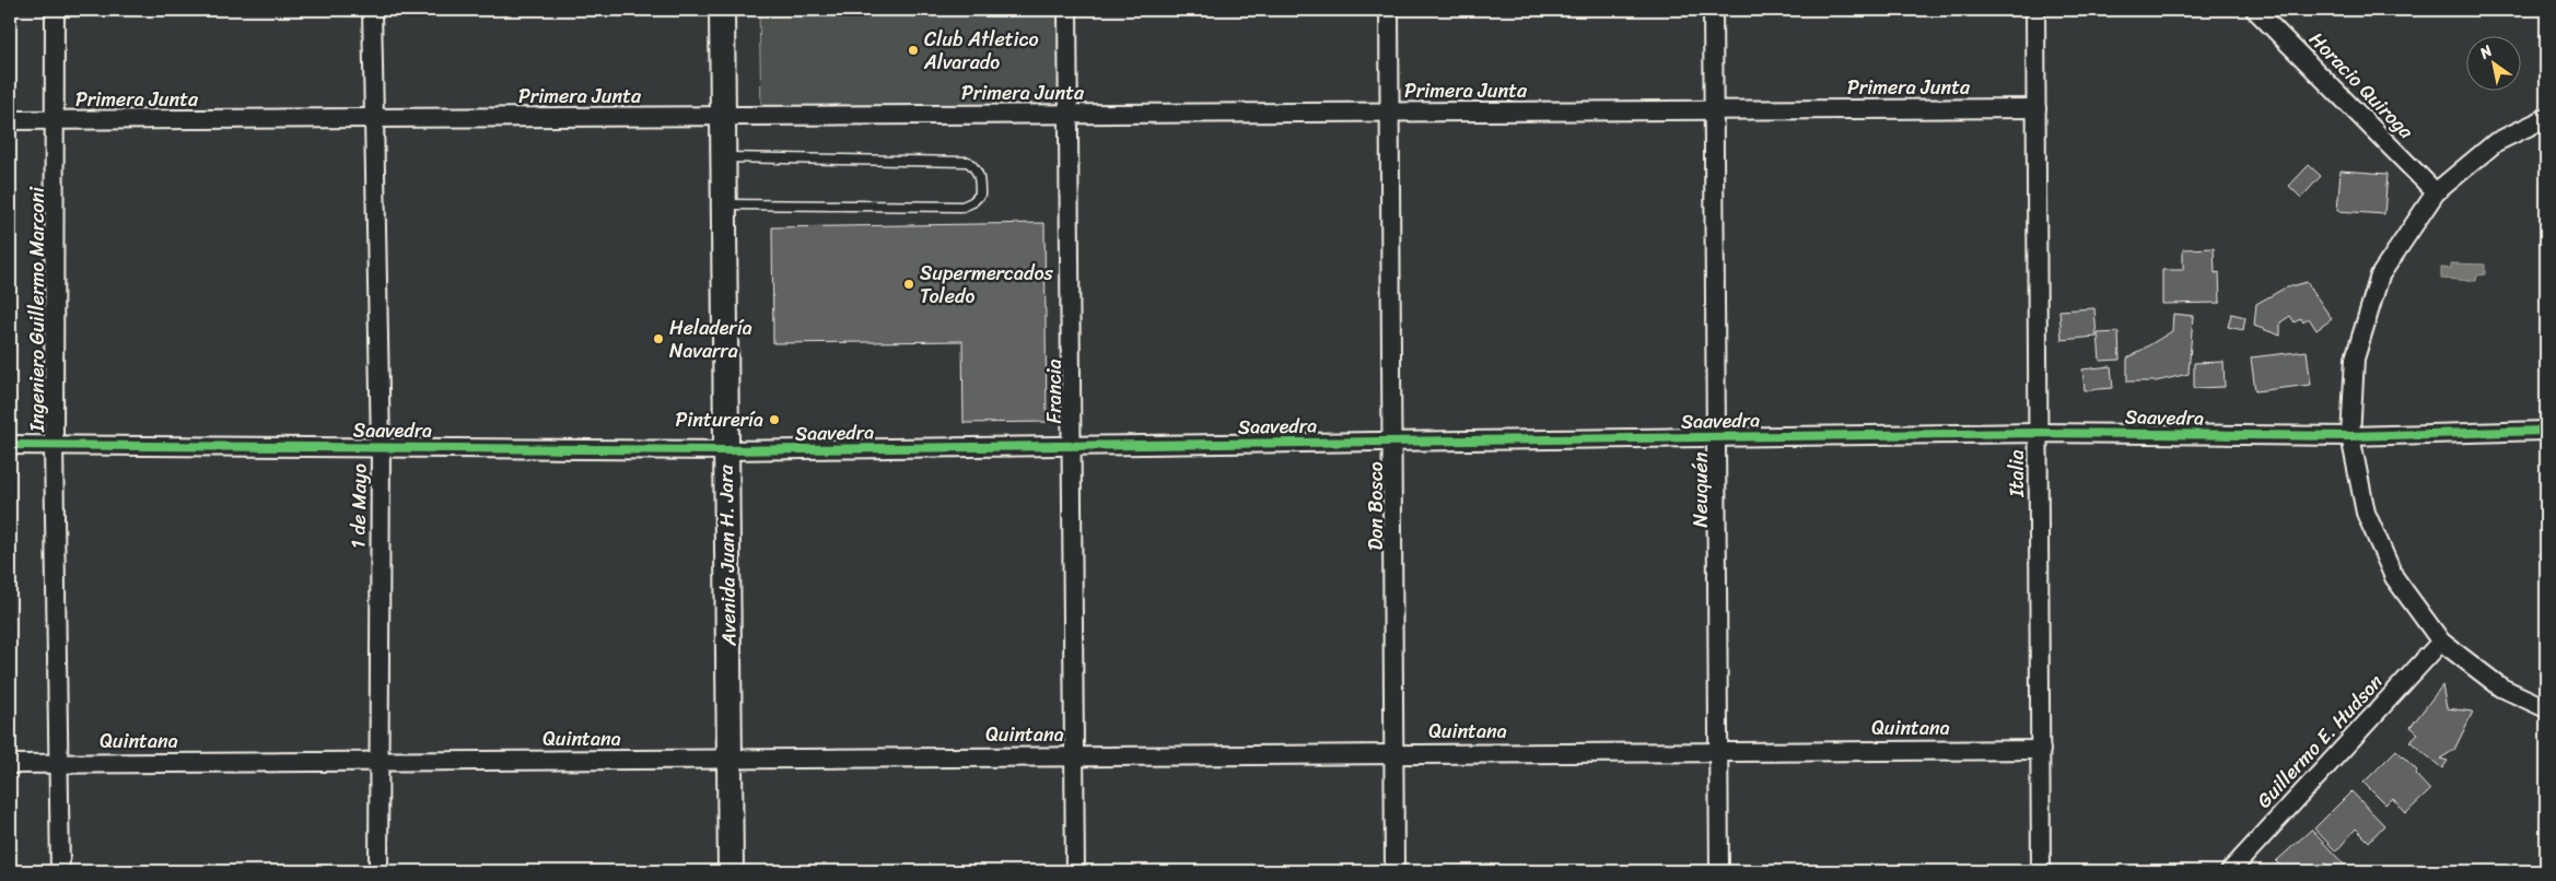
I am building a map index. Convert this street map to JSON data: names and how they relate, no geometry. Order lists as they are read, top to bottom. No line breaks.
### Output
{"streets":{"main road":["Avenida Juan H. Jara"],"street":["Horacio Quiroga","Primera Junta","Ingeniero Guillermo Marconi","Francia","Saavedra","Italia","Neuquén","1 de Mayo","Don Bosco","Quintana","Guillermo E. Hudson"]},"crossings":[["Primera Junta","Ingeniero Guillermo Marconi"],["Primera Junta","Francia"],["Primera Junta","Italia"],["Primera Junta","Neuquén"],["Primera Junta","1 de Mayo"],["Primera Junta","Don Bosco"],["Primera Junta","Avenida Juan H. Jara"],["Ingeniero Guillermo Marconi","Saavedra"],["Ingeniero Guillermo Marconi","Quintana"],["Francia","Saavedra"],["Francia","Quintana"],["Saavedra","Italia"],["Saavedra","Neuquén"],["Saavedra","1 de Mayo"],["Saavedra","Don Bosco"],["Saavedra","Avenida Juan H. Jara"],["Italia","Quintana"],["Neuquén","Quintana"],["1 de Mayo","Quintana"],["Don Bosco","Quintana"],["Avenida Juan H. Jara","Quintana"]],"places":["Club Atletico Alvarado","Supermercados Toledo","Heladería Navarra","Pinturería"],"north":"top left"}
